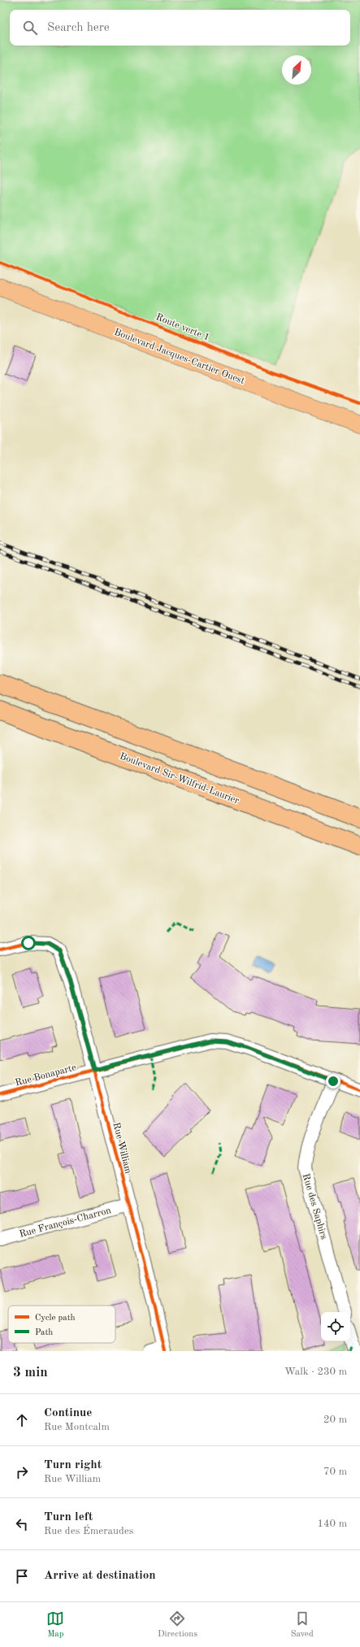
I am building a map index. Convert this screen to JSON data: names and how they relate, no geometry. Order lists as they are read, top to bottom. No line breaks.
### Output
{"streets":{"highway":["Boulevard Sir-Wilfrid-Laurier"],"main road":["Boulevard Jacques-Cartier Ouest"],"street":["Rue Bonaparte","Rue William","Rue des Saphirs","Rue François-Charron"],"cycle path":["Route verte 1"]},"crossings":[["Rue Bonaparte","Rue William"],["Rue Bonaparte","Rue des Saphirs"],["Rue William","Rue François-Charron"]],"legend":["Cycle path","Path"],"north":"top right","page":{"search":"Search here","heading":["3 min","Walk · 230 m"],"list":[["Continue","Rue Montcalm","20 m"],["Turn right","Rue William","70 m"],["Turn left","Rue des Émeraudes","140 m"],"Arrive at destination"],"nav":["Map","Directions","Saved"]}}
